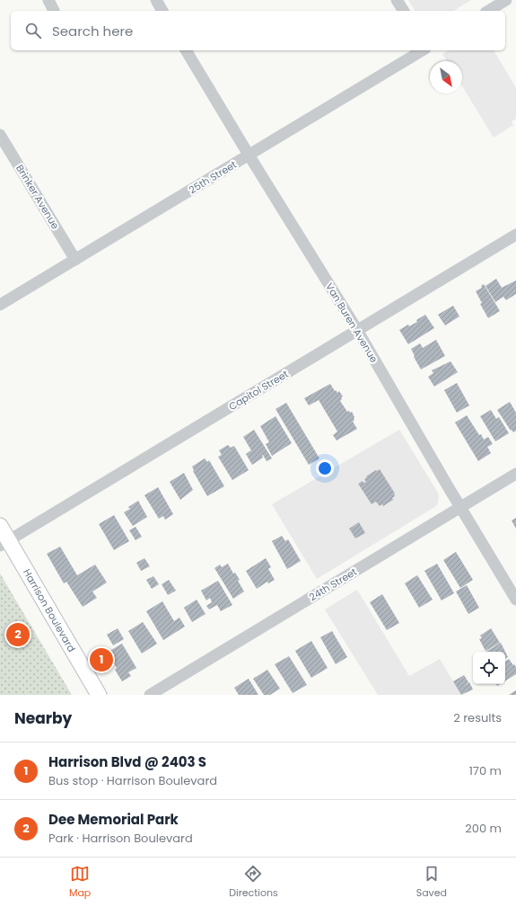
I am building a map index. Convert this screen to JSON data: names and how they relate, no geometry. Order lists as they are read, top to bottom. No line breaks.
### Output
{"streets":{"main road":["Harrison Boulevard"],"street":["25th Street","Brinker Avenue","Van Buren Avenue","Capitol Street","24th Street"]},"crossings":[["25th Street","Brinker Avenue"],["25th Street","Van Buren Avenue"],["Van Buren Avenue","Capitol Street"],["Van Buren Avenue","24th Street"],["Capitol Street","Harrison Boulevard"]],"north":"bottom right","page":{"search":"Search here","pins":["2","1"],"heading":["Nearby","2 results"],"list":[{"mark":"1","name":"Harrison Blvd @ 2403 S","note":"Bus stop · Harrison Boulevard","value":"170 m"},{"mark":"2","name":"Dee Memorial Park","note":"Park · Harrison Boulevard","value":"200 m"}],"nav":["Map","Directions","Saved"]}}
